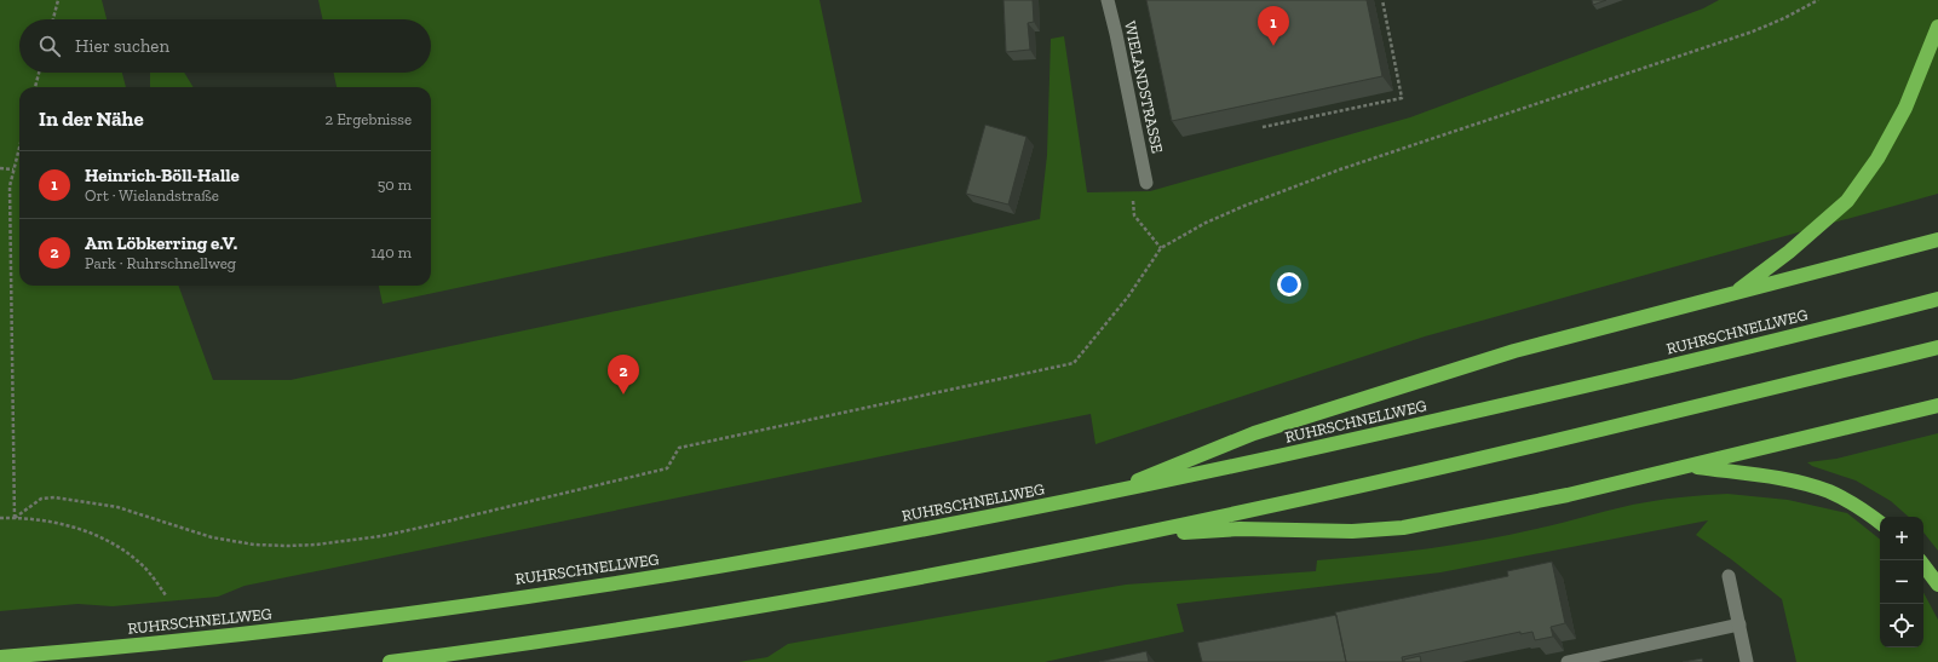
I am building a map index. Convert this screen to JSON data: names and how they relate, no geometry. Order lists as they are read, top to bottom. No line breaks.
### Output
{"streets":{"highway":["RUHRSCHNELLWEG"],"street":["WIELANDSTRASSE"]},"page":{"pins":["1","2"],"search":"Hier suchen","heading":["In der Nähe","2 Ergebnisse"],"list":[{"mark":"1","name":"Heinrich-Böll-Halle","note":"Ort · Wielandstraße","value":"50 m"},{"mark":"2","name":"Am Löbkerring e.V.","note":"Park · Ruhrschnellweg","value":"140 m"}],"map_buttons":["+","−"]}}
